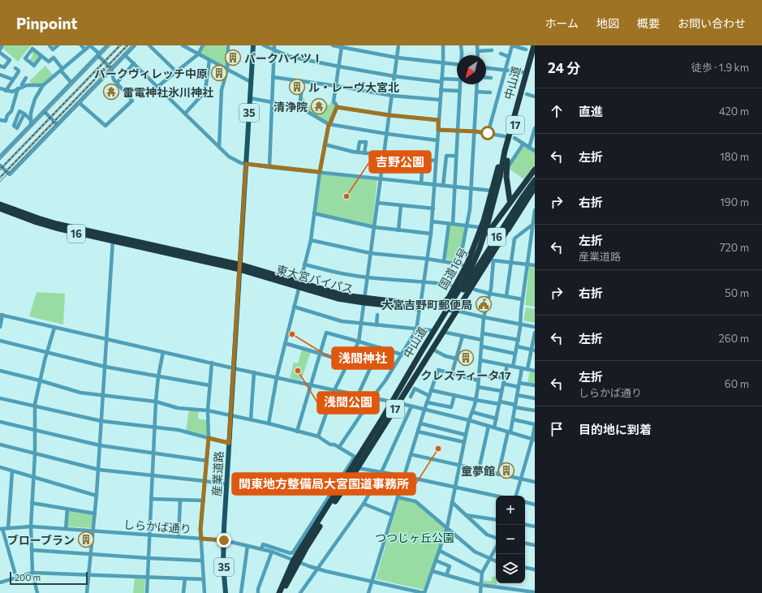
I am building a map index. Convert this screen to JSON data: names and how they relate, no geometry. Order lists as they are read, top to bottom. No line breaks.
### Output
{"streets":{"highway":["中山道","17","16","国道16号","東大宮バイパス"],"main road":["35","産業道路"],"street":["しらかば通り"]},"crossings":[["中山道","17"],["中山道","16"],["中山道","東大宮バイパス"],["中山道","しらかば通り"],["35","東大宮バイパス"],["35","産業道路"],["国道16号","東大宮バイパス"],["産業道路","しらかば通り"]],"parks":["つつじヶ丘公園"],"places":{"building":["パークハイツⅠ","パークヴィレッチ中原","ル・レーヴ大宮北","クレスティータ17","童夢館","ブローブラン"],"temple":["雷電神社氷川神社","清浄院"],"other":["吉野公園","浅間神社","浅間公園","関東地方整備局大宮国道事務所"],"public building":["大宮吉野町郵便局"]},"scale_bar":"200 m","north":"bottom left","page":{"header":"Pinpoint","nav":["ホーム","地図","概要","お問い合わせ"],"heading":["24 分","徒歩 · 1.9 km"],"list":[["直進","420 m"],["左折","180 m"],["右折","190 m"],["左折","産業道路","720 m"],["右折","50 m"],["左折","260 m"],["左折","しらかば通り","60 m"],"目的地に到着"],"map_buttons":["+","−"],"scale":"200 m"}}
